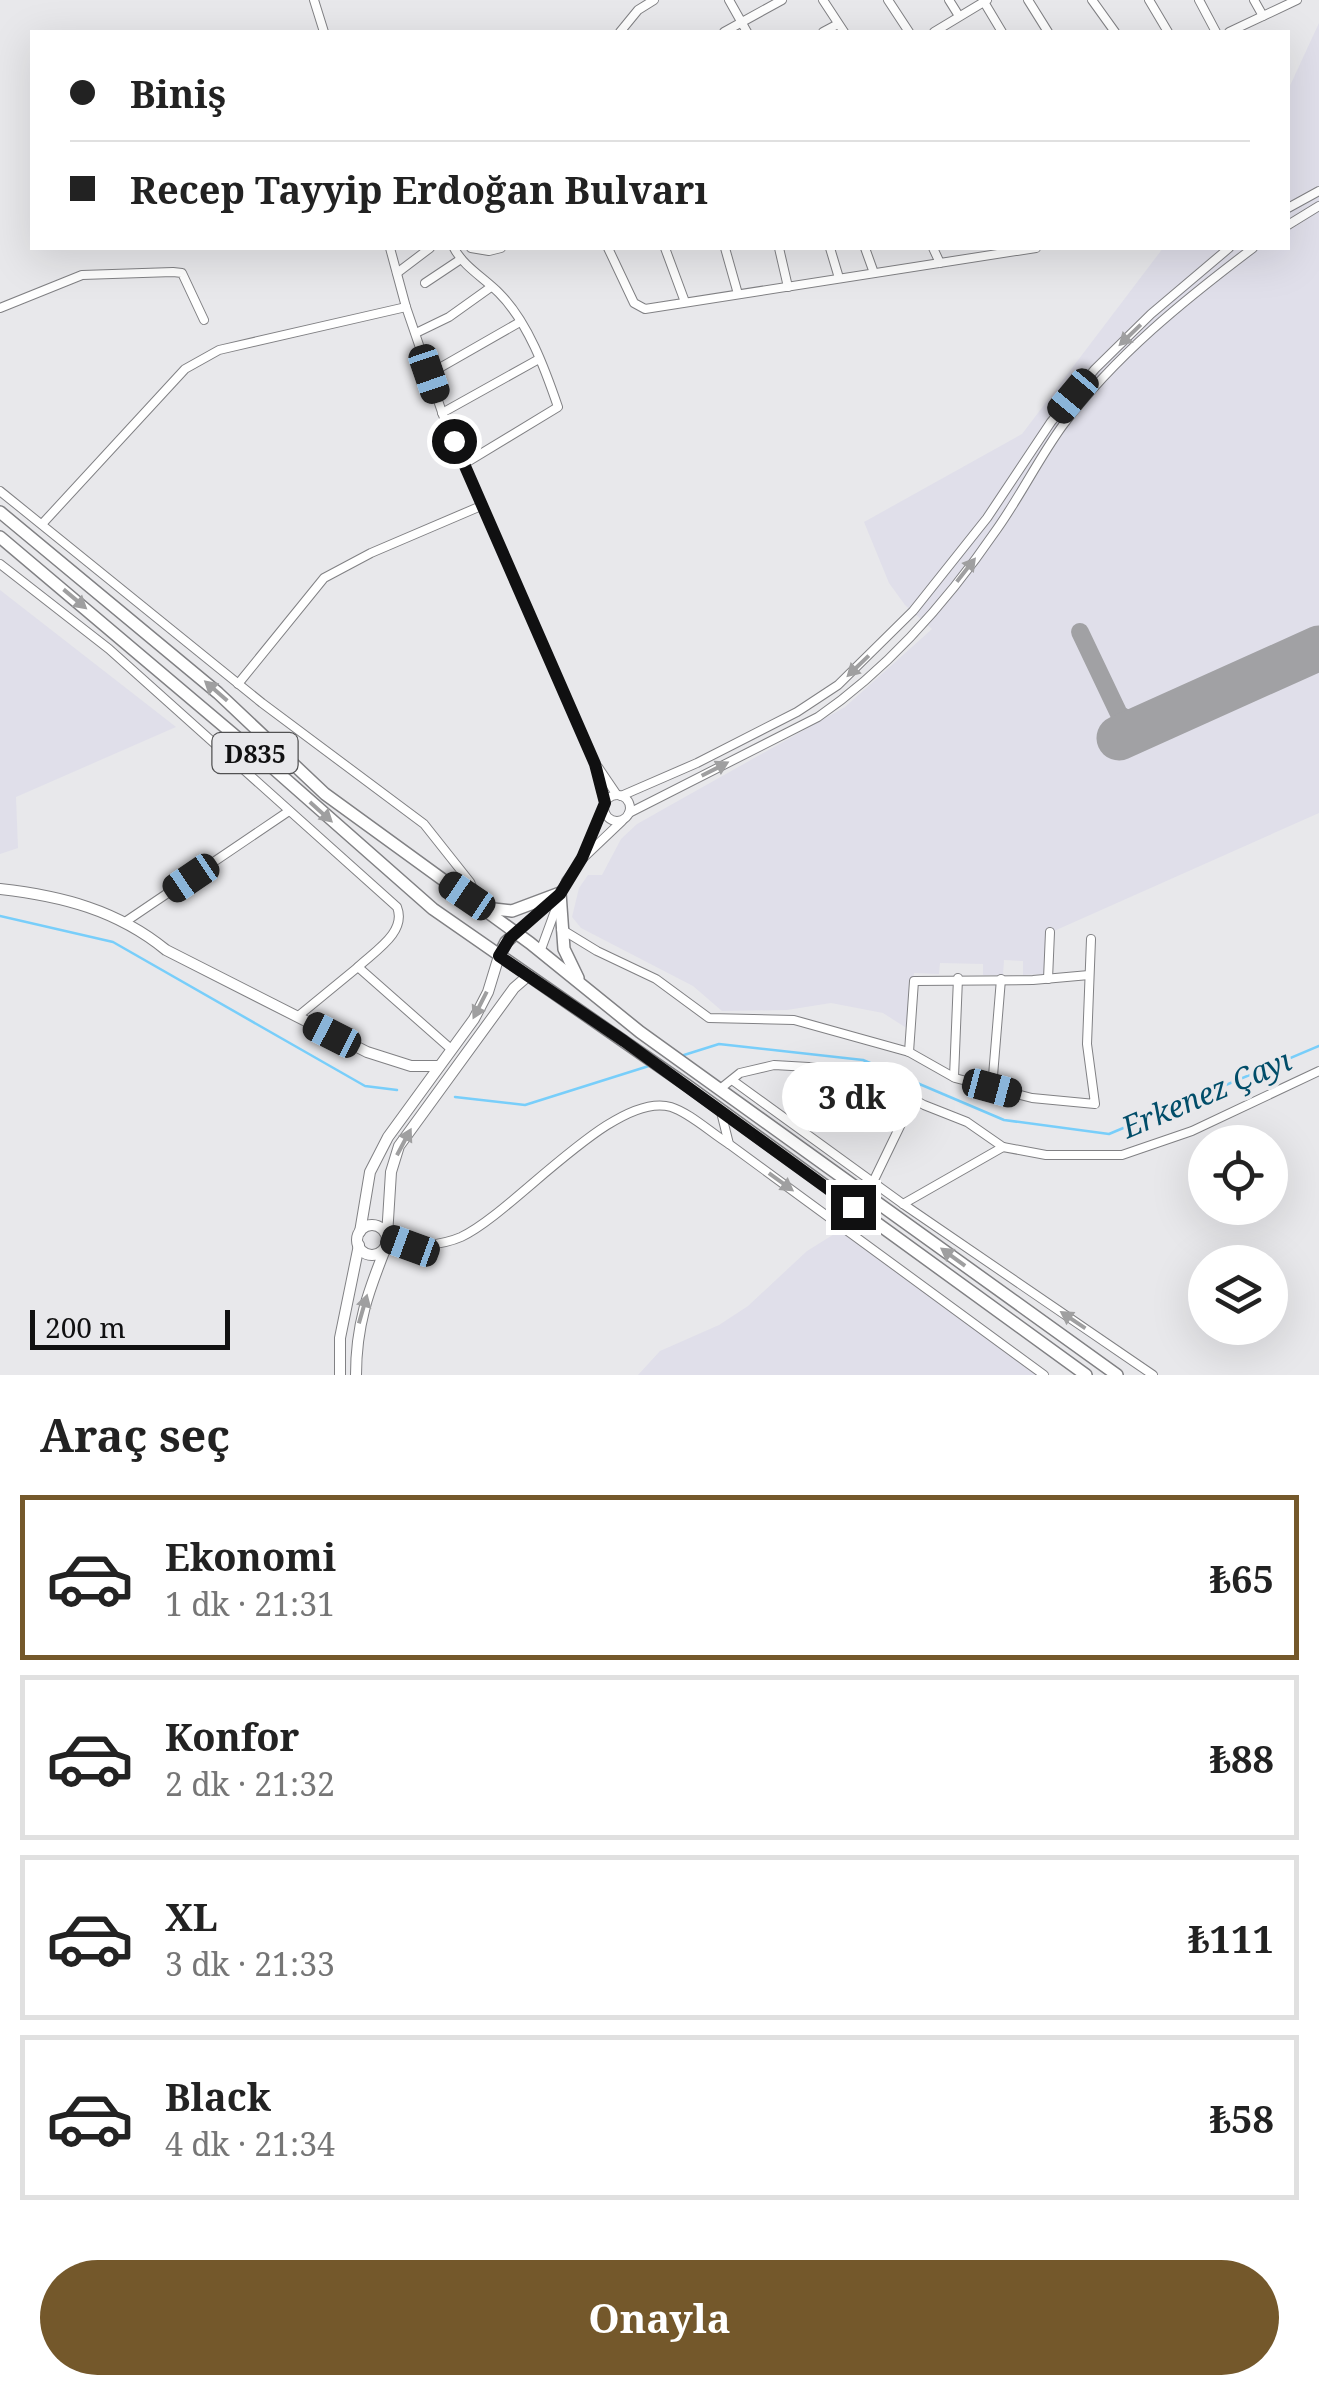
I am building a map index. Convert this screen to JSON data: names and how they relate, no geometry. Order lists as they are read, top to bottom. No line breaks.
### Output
{"streets":{"highway":["D835"]},"water":["Erkenez Çayı"],"scale_bar":"200 m","page":{"banner":["Biniş","Recep Tayyip Erdoğan Bulvarı"],"bubble":"3 dk","scale":"200 m","heading":"Araç seç","list":[{"name":"Ekonomi","note":"1 dk · 21:31","value":"₺65"},{"name":"Konfor","note":"2 dk · 21:32","value":"₺88"},{"name":"XL","note":"3 dk · 21:33","value":"₺111"},{"name":"Black","note":"4 dk · 21:34","value":"₺58"}],"buttons":"Onayla"}}
